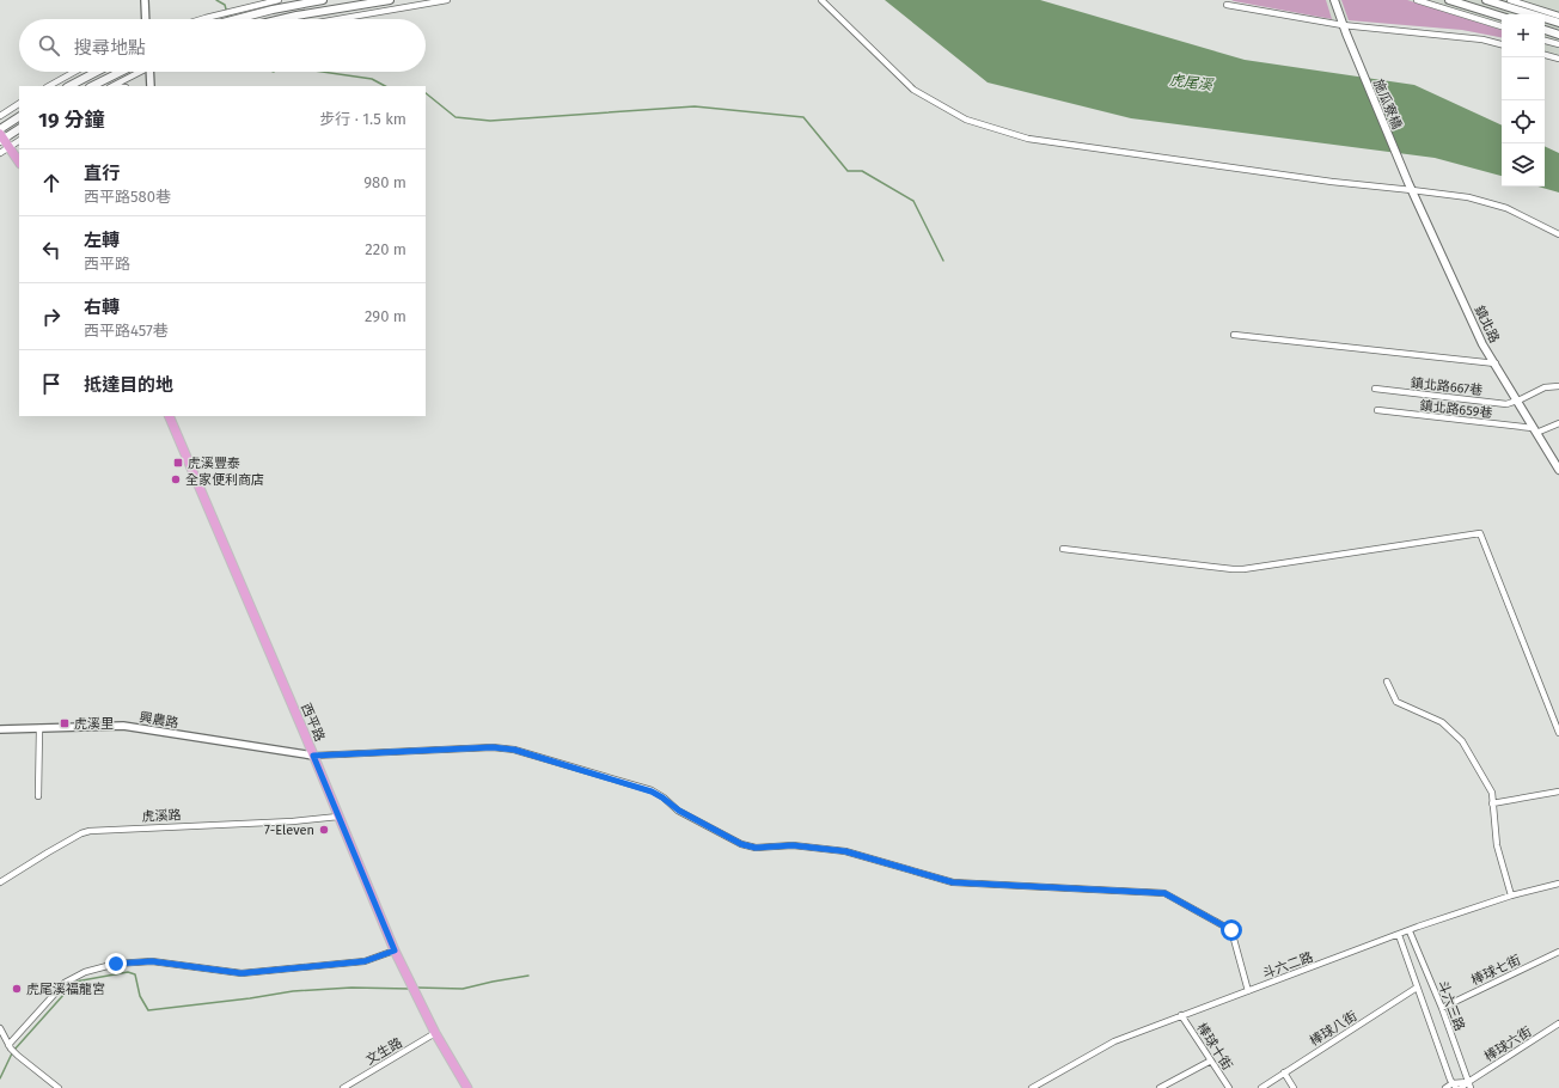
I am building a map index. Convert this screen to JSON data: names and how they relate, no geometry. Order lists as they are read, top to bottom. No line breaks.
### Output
{"streets":{"main road":["施瓜寮橋","鎮北路","西平路"],"street":["鎮北路667巷","鎮北路659巷","興農路","虎溪路","斗六二路","棒球七街","斗六三路","棒球八街","棒球六街","棒球十街","文生路"]},"crossings":[["施瓜寮橋","鎮北路"],["鎮北路","鎮北路667巷"],["鎮北路","鎮北路659巷"],["興農路","西平路"],["西平路","虎溪路"],["西平路","文生路"],["斗六二路","斗六三路"],["斗六二路","棒球十街"],["棒球七街","斗六三路"],["斗六三路","棒球八街"],["斗六三路","棒球六街"]],"water":["虎尾溪"],"places":{"transit":["虎溪豐泰","虎溪里"],"other":["全家便利商店","7-Eleven","虎尾溪福龍宮"]},"page":{"map_buttons":["+","−"],"search":"搜尋地點","heading":["19 分鐘","步行 · 1.5 km"],"list":[["直行","西平路580巷","980 m"],["左轉","西平路","220 m"],["右轉","西平路457巷","290 m"],"抵達目的地"]}}
